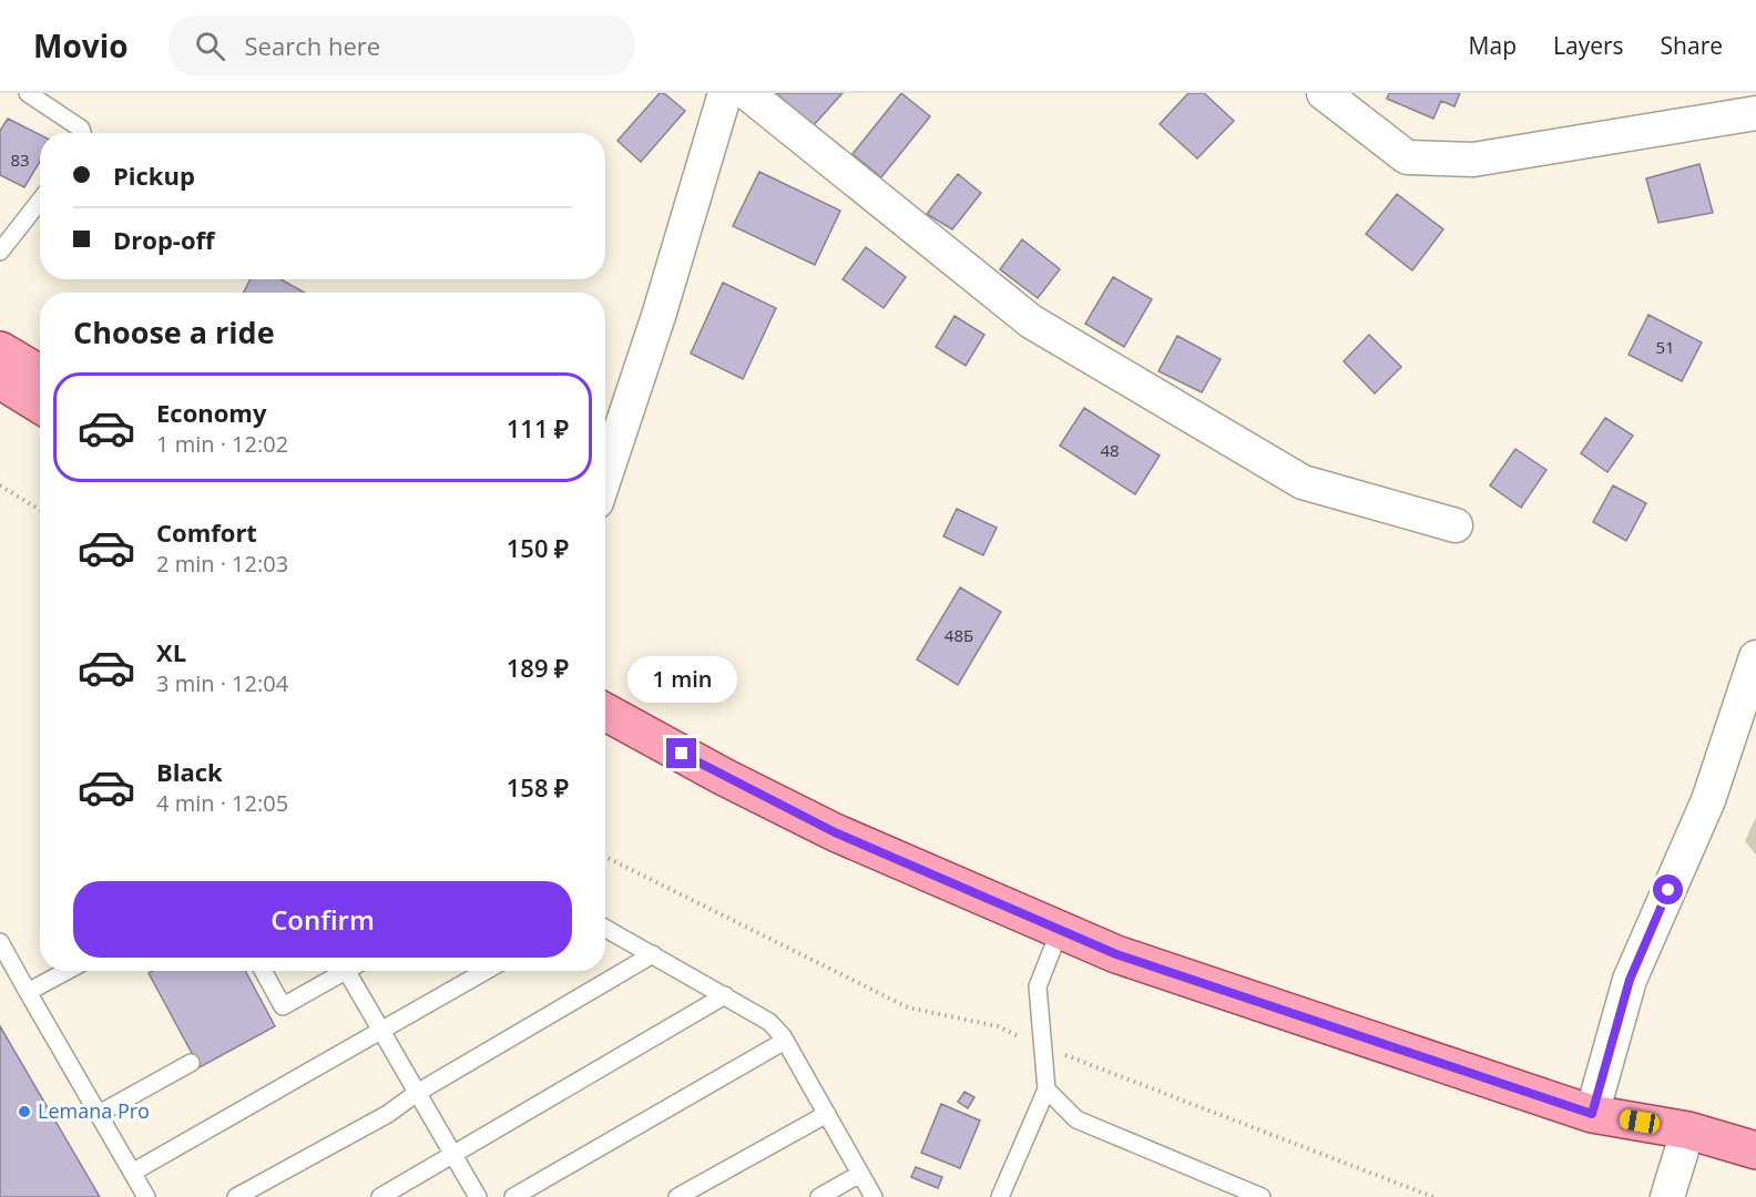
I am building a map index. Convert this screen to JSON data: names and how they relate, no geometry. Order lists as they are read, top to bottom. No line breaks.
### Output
{"places":["Lemana Pro"],"house_numbers":["83","51","48","48Б"],"page":{"header":"Movio","search":"Search here","nav":["Map","Layers","Share"],"banner":["Pickup","Drop-off"],"heading":"Choose a ride","list":[{"name":"Economy","note":"1 min · 12:02","value":"111 ₽"},{"name":"Comfort","note":"2 min · 12:03","value":"150 ₽"},{"name":"XL","note":"3 min · 12:04","value":"189 ₽"},{"name":"Black","note":"4 min · 12:05","value":"158 ₽"}],"bubble":"1 min","buttons":"Confirm"}}
